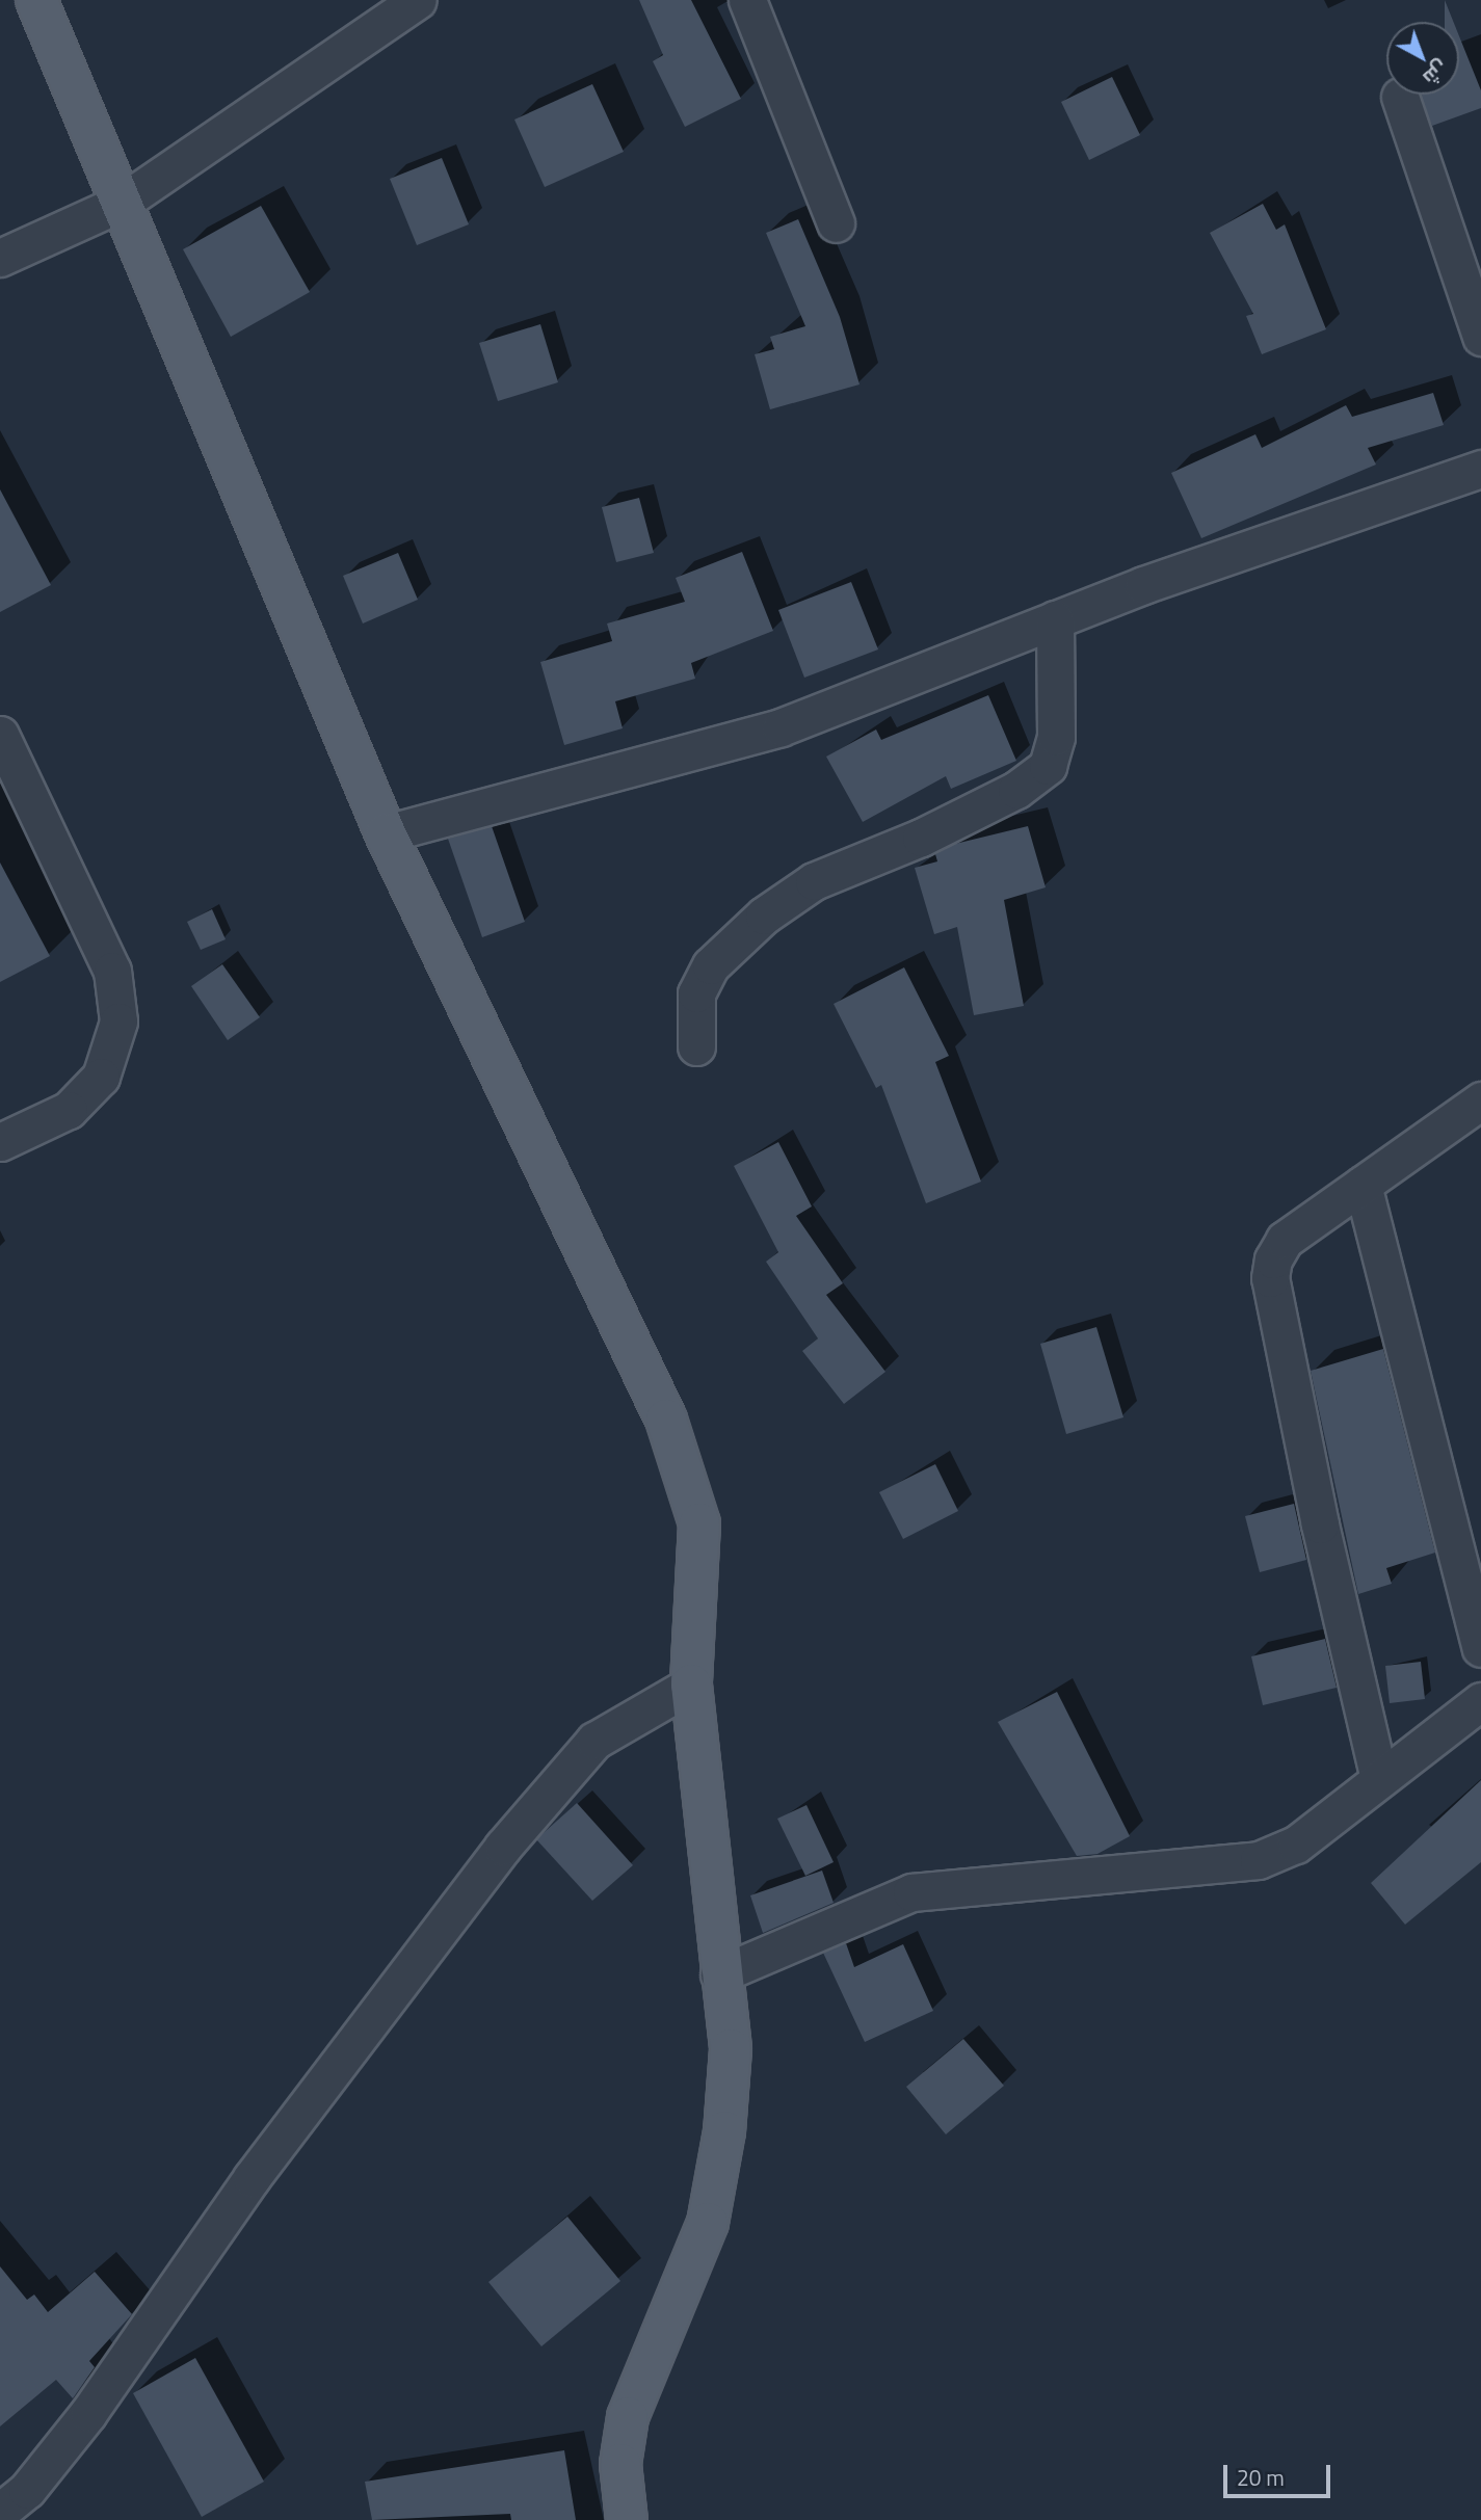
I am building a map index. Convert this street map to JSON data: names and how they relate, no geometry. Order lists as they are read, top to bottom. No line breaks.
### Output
{"scale_bar":"20 m","north":"bottom right"}
